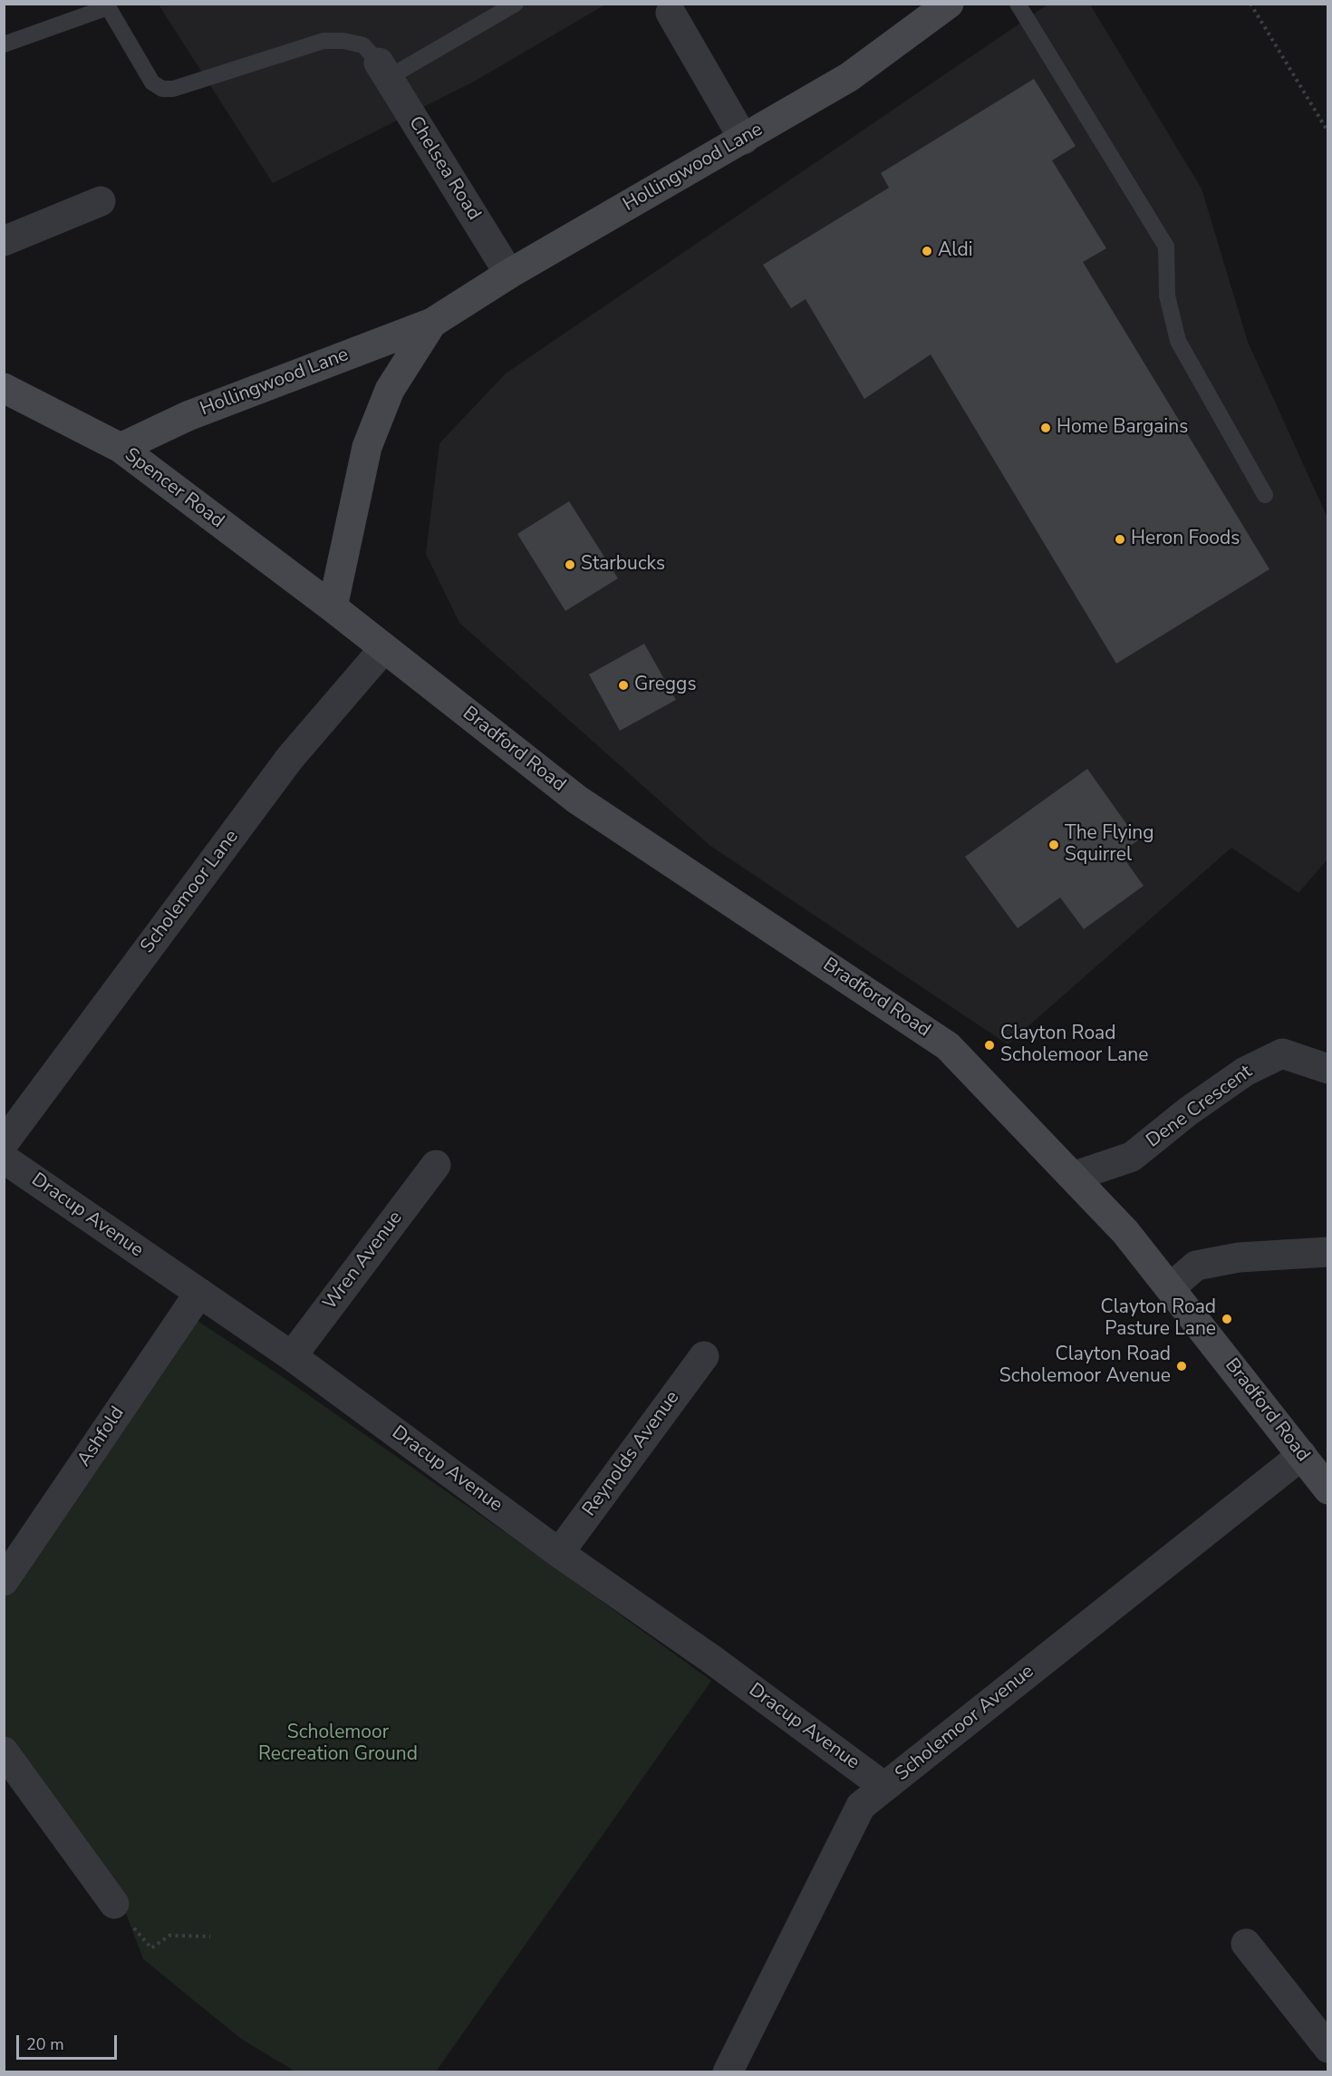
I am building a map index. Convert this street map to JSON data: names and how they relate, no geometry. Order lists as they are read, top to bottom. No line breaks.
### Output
{"streets":{"street":["Hollingwood Lane","Chelsea Road","Spencer Road","Bradford Road","Scholemoor Lane","Dene Crescent","Dracup Avenue","Wren Avenue","Ashfold","Reynolds Avenue","Scholemoor Avenue"]},"crossings":[["Hollingwood Lane","Chelsea Road"],["Hollingwood Lane","Spencer Road"],["Hollingwood Lane","Bradford Road"],["Spencer Road","Bradford Road"],["Bradford Road","Scholemoor Lane"],["Bradford Road","Dene Crescent"],["Bradford Road","Scholemoor Avenue"],["Dracup Avenue","Wren Avenue"],["Dracup Avenue","Ashfold"],["Dracup Avenue","Reynolds Avenue"],["Dracup Avenue","Scholemoor Avenue"]],"parks":["Scholemoor Recreation Ground"],"places":["Aldi","Home Bargains","Heron Foods","Starbucks","Greggs","The Flying Squirrel","Clayton Road Scholemoor Lane","Clayton Road Pasture Lane","Clayton Road Scholemoor Avenue"],"scale_bar":"20 m"}
